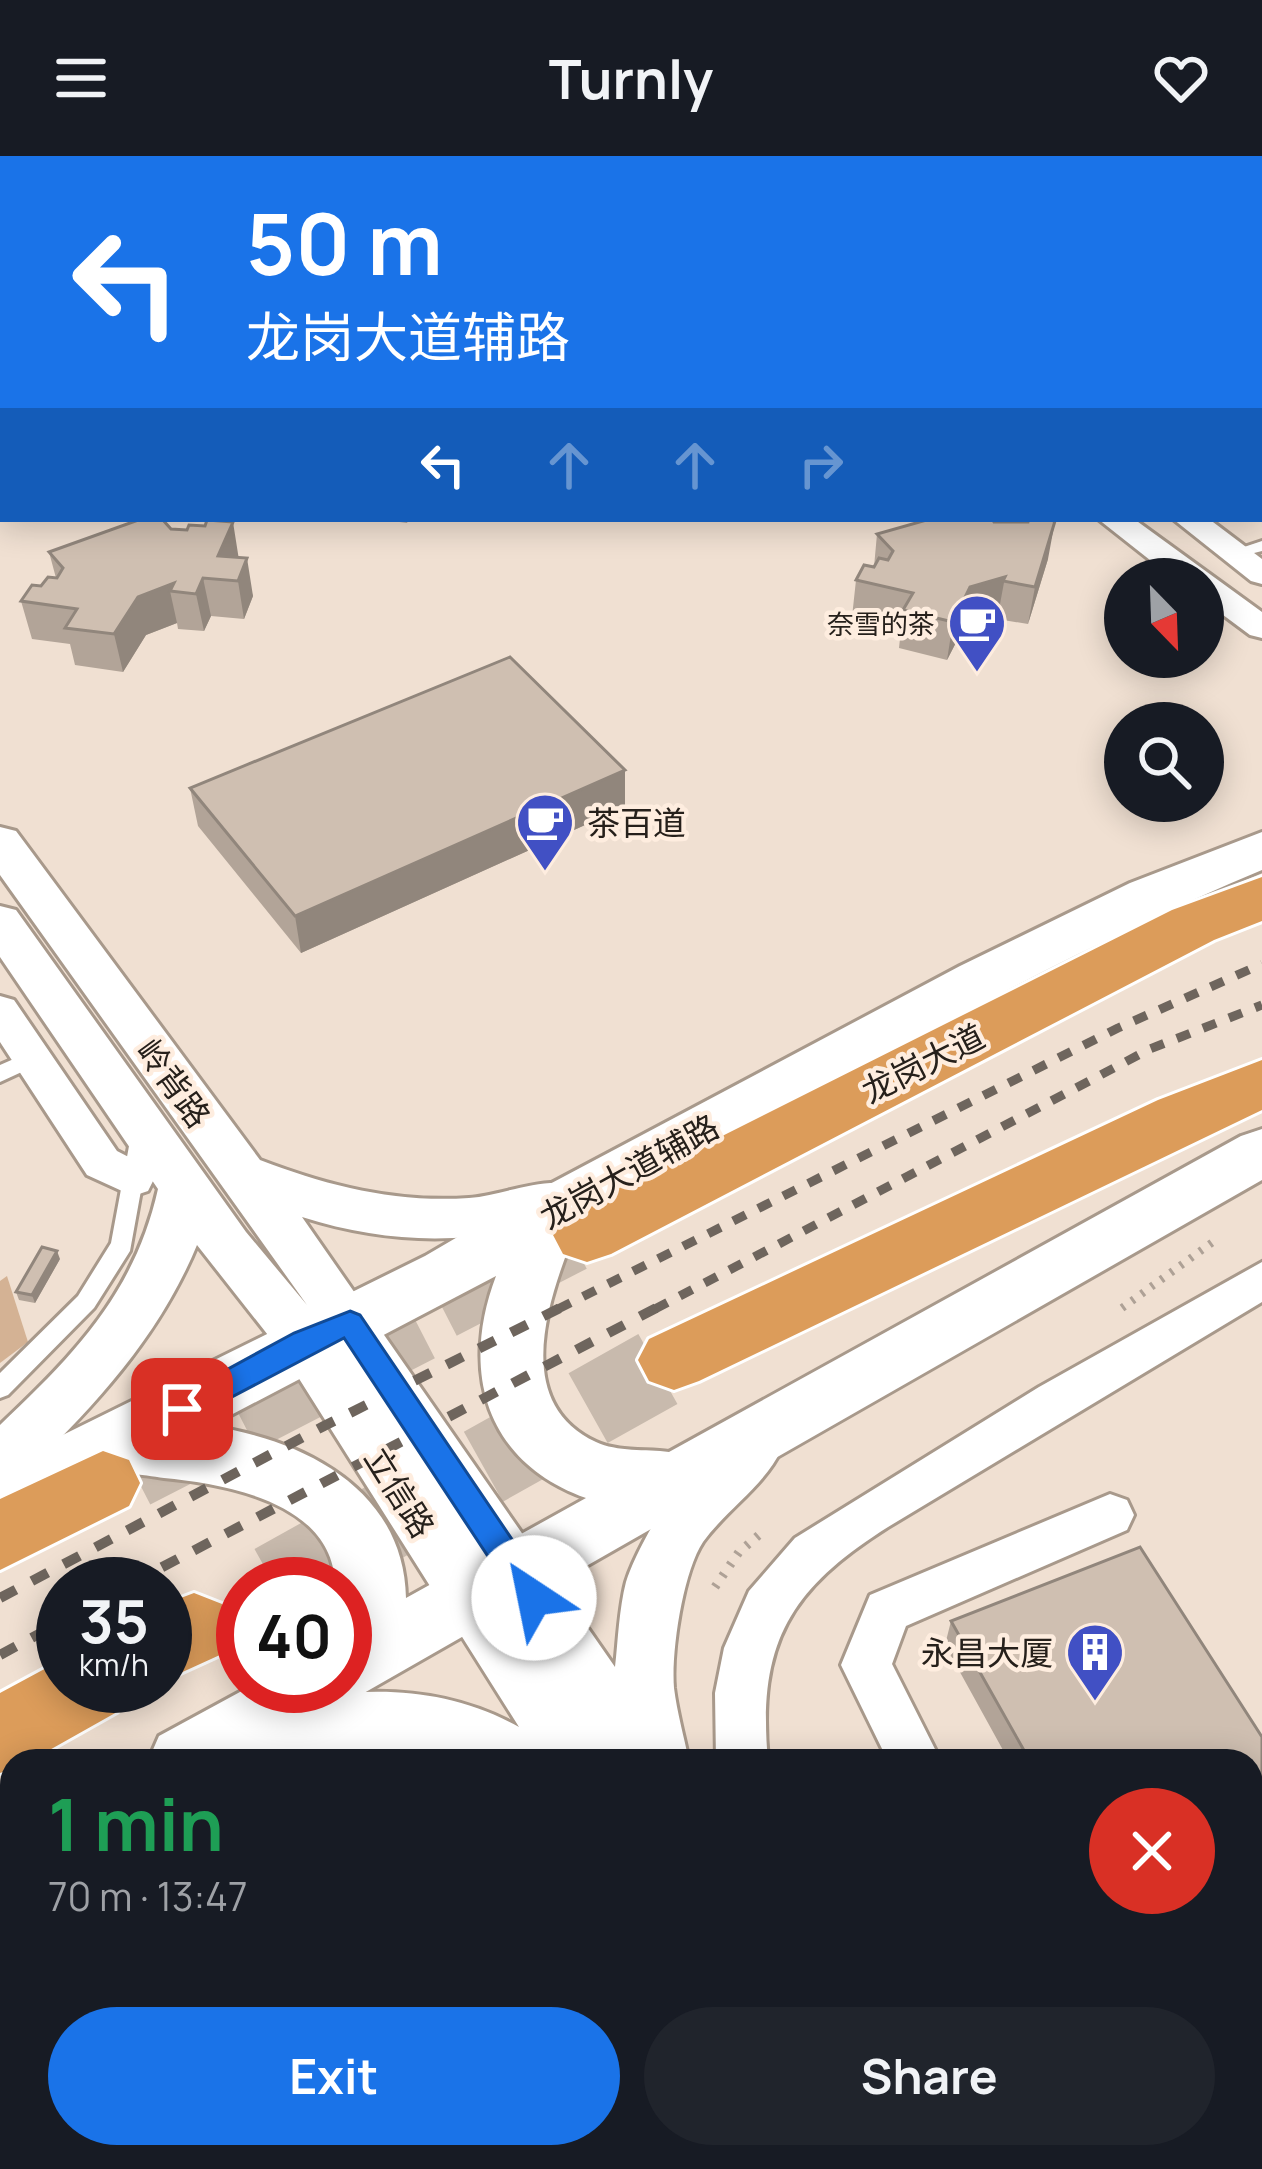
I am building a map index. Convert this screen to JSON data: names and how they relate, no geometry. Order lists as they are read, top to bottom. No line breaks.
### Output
{"streets":{"highway":["龙岗大道"],"main road":["龙岗大道辅路"],"street":["岭背路","立信路"]},"crossings":[["龙岗大道","龙岗大道辅路"],["岭背路","龙岗大道辅路"],["岭背路","立信路"],["龙岗大道辅路","立信路"]],"places":{"cafe":["奈雪的茶","茶百道"],"building":["永昌大厦"]},"north":"bottom right","page":{"header":"Turnly","turn":["50 m","龙岗大道辅路"],"speed":"35 km/h","limit":"40","heading":["1 min","70 m · 13:47"],"buttons":["Exit","Share"]}}
